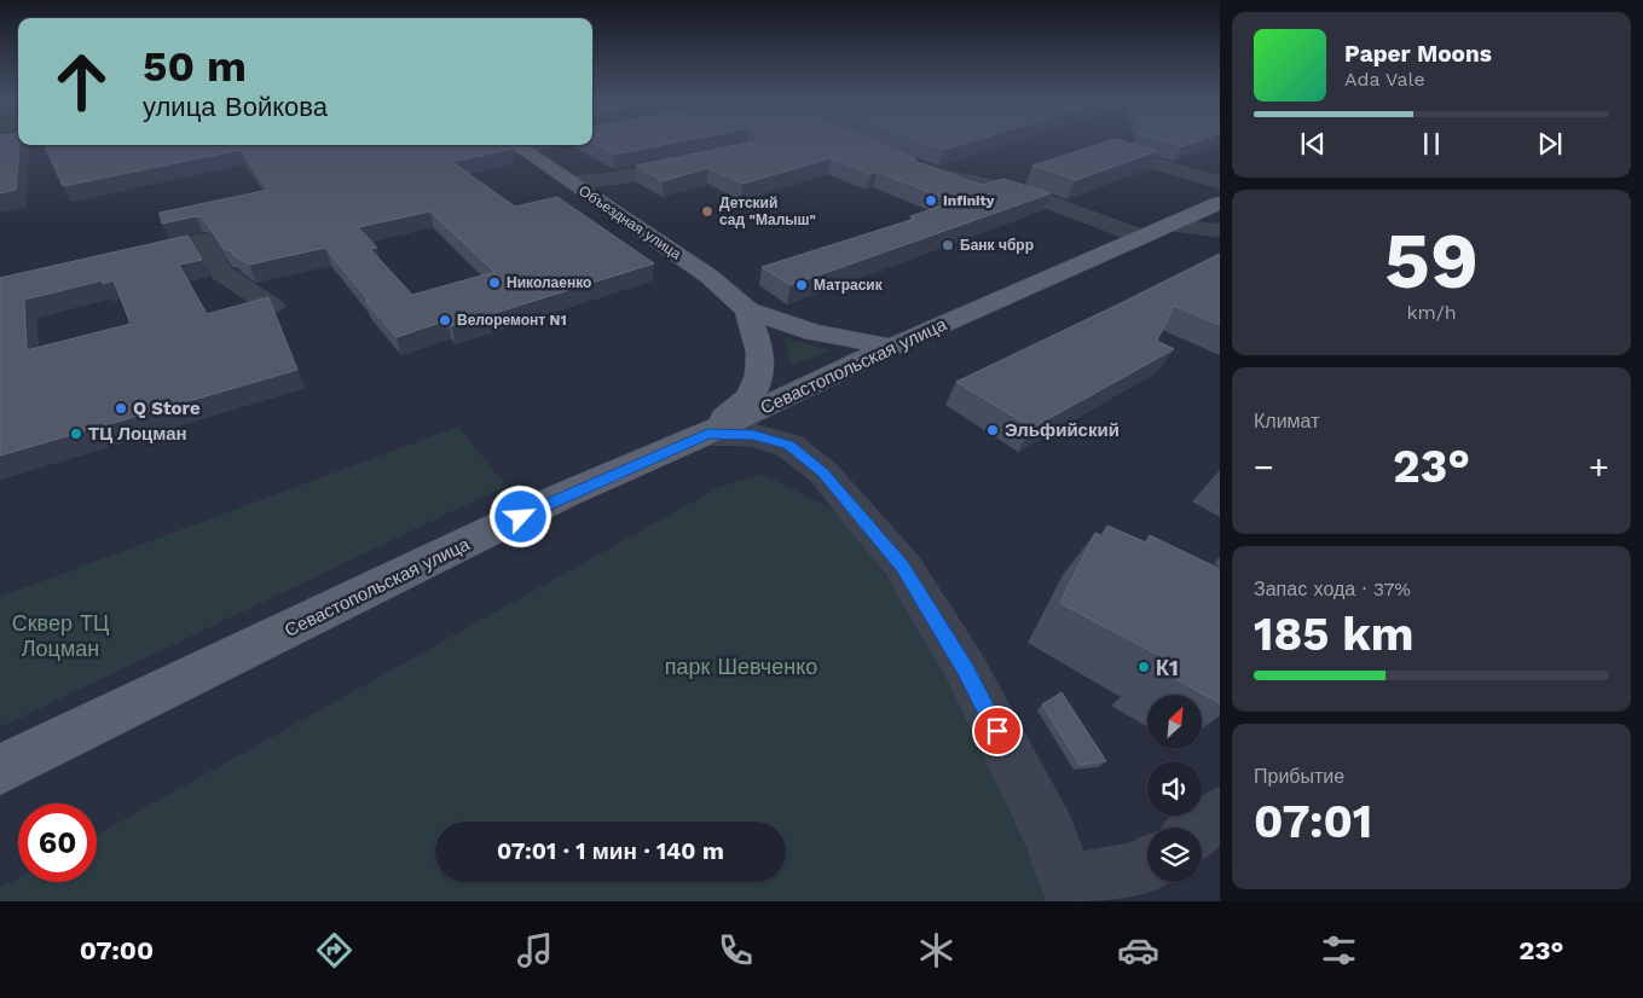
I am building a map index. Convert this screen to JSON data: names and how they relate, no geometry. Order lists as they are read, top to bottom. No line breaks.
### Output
{"streets":{"main road":["Объездная улица","Севастопольская улица"]},"crossings":[["Объездная улица","Севастопольская улица"]],"parks":["Сквер ТЦ Лоцман","парк Шевченко"],"places":["Infinity","Детский сад \"Малыш\"","Банк чбрр","Николаенко","Матрасик","Велоремонт N1","Q Store","Эльфийский","ТЦ Лоцман","К1"],"north":"top right","page":{"turn":["50 m","улица Войкова"],"song":["Paper Moons","Ada Vale"],"tile":[["59","km/h"],"Климат",["Запас хода · 37%","185 km"],["Прибытие","07:01"]],"heat":["−","23°","+"],"limit":"60","trip":"07:01 · 1 мин · 140 m","tabs":["07:00","23°"]}}
